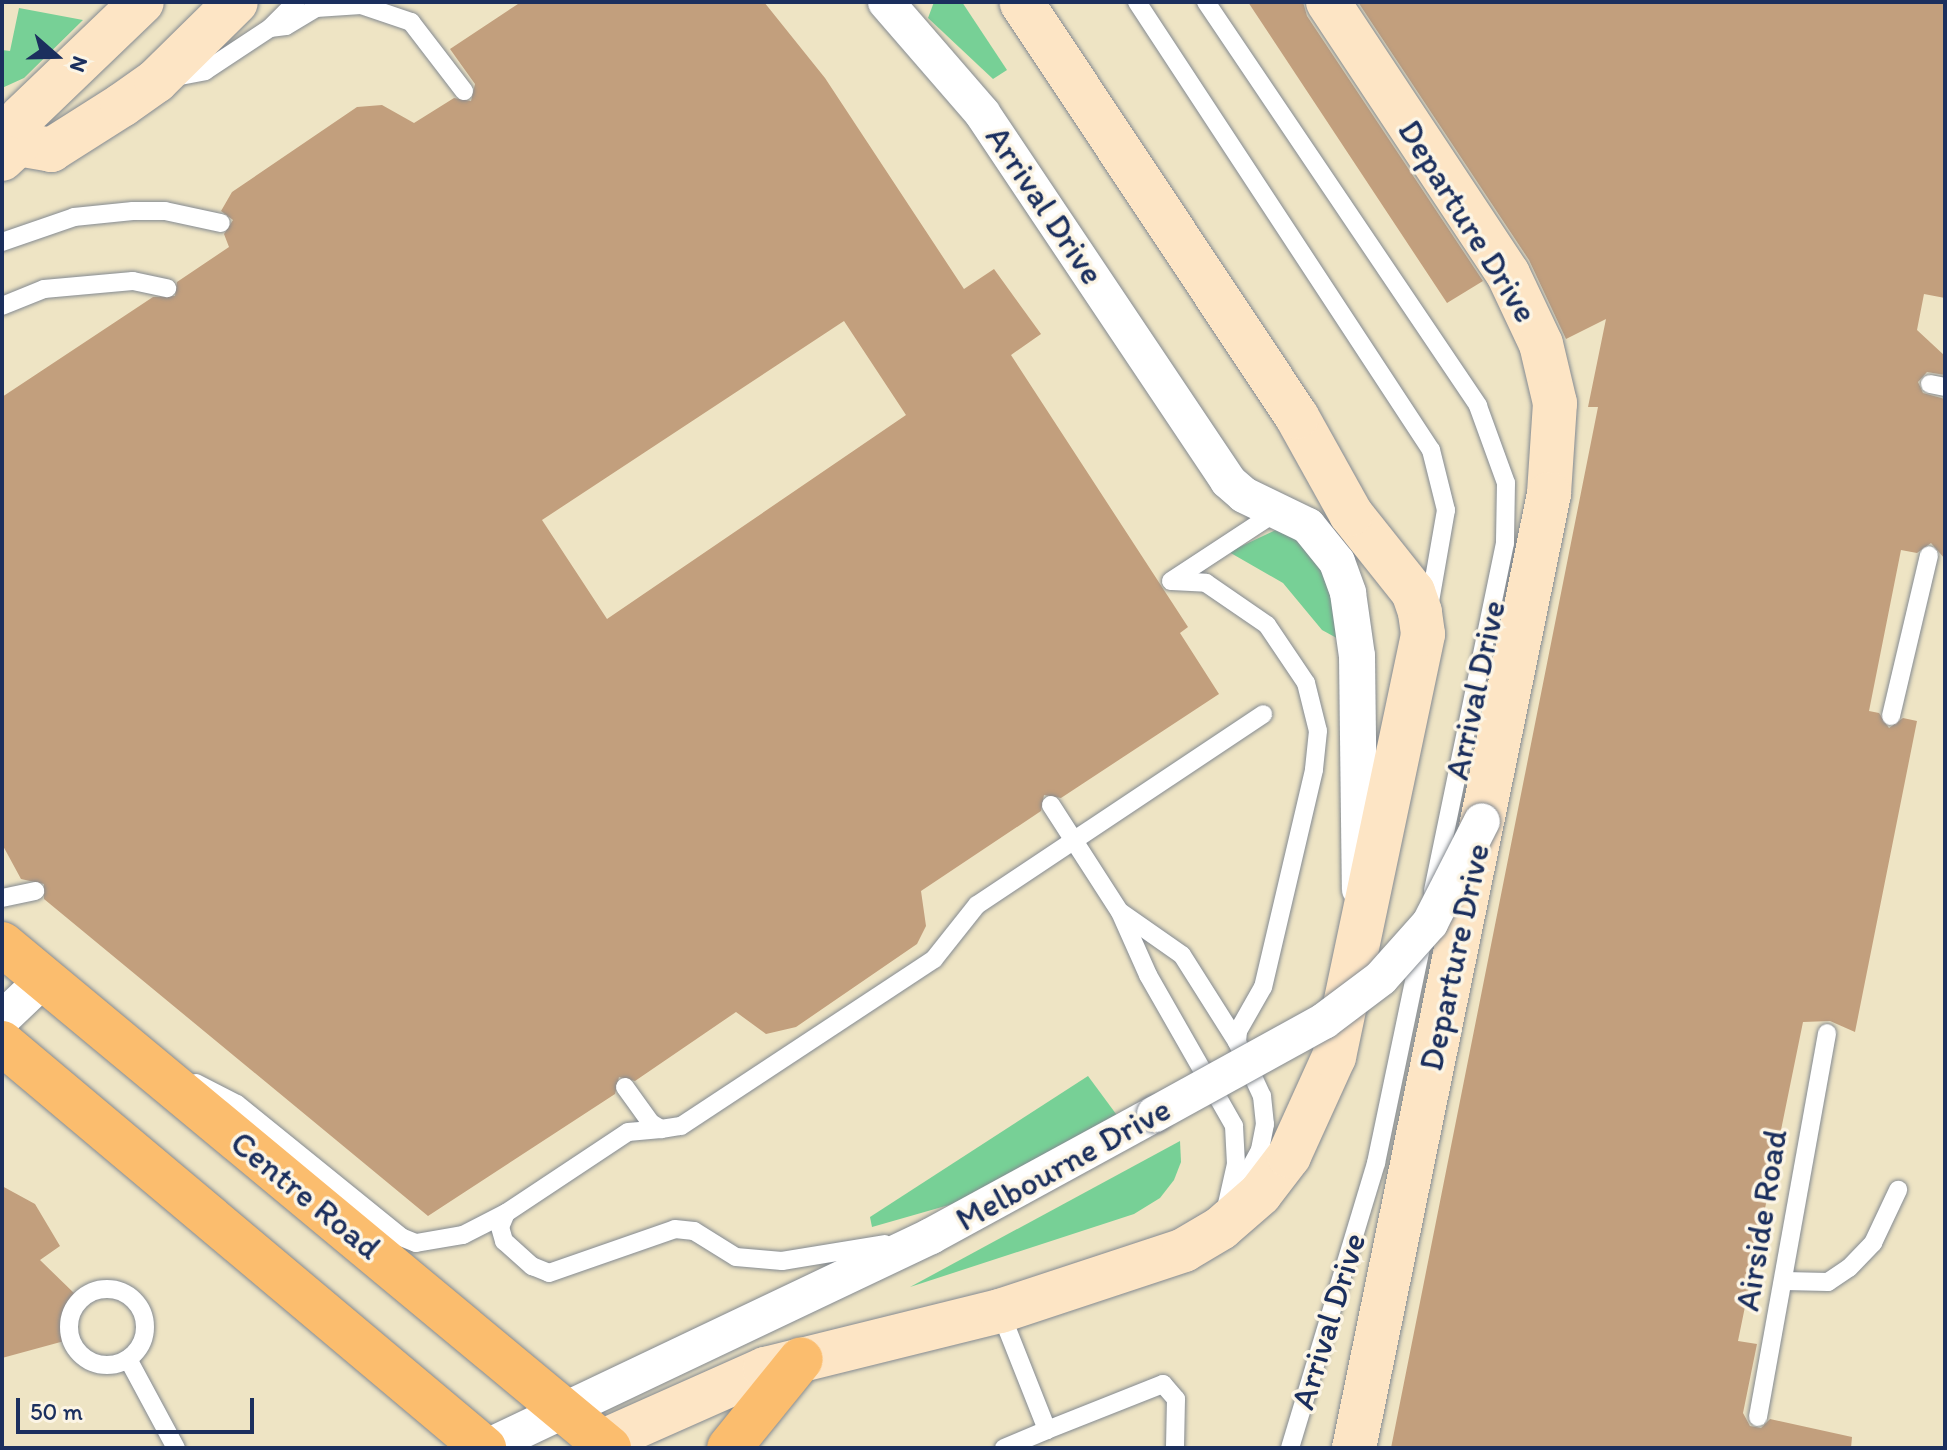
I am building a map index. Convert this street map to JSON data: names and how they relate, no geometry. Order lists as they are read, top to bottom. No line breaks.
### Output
{"streets":{"main road":["Centre Road"],"street":["Arrival Drive","Departure Drive","Melbourne Drive"],"lane":["Airside Road"]},"crossings":[["Departure Drive","Melbourne Drive"],["Melbourne Drive","Centre Road"]],"scale_bar":"50 m","north":"right"}
